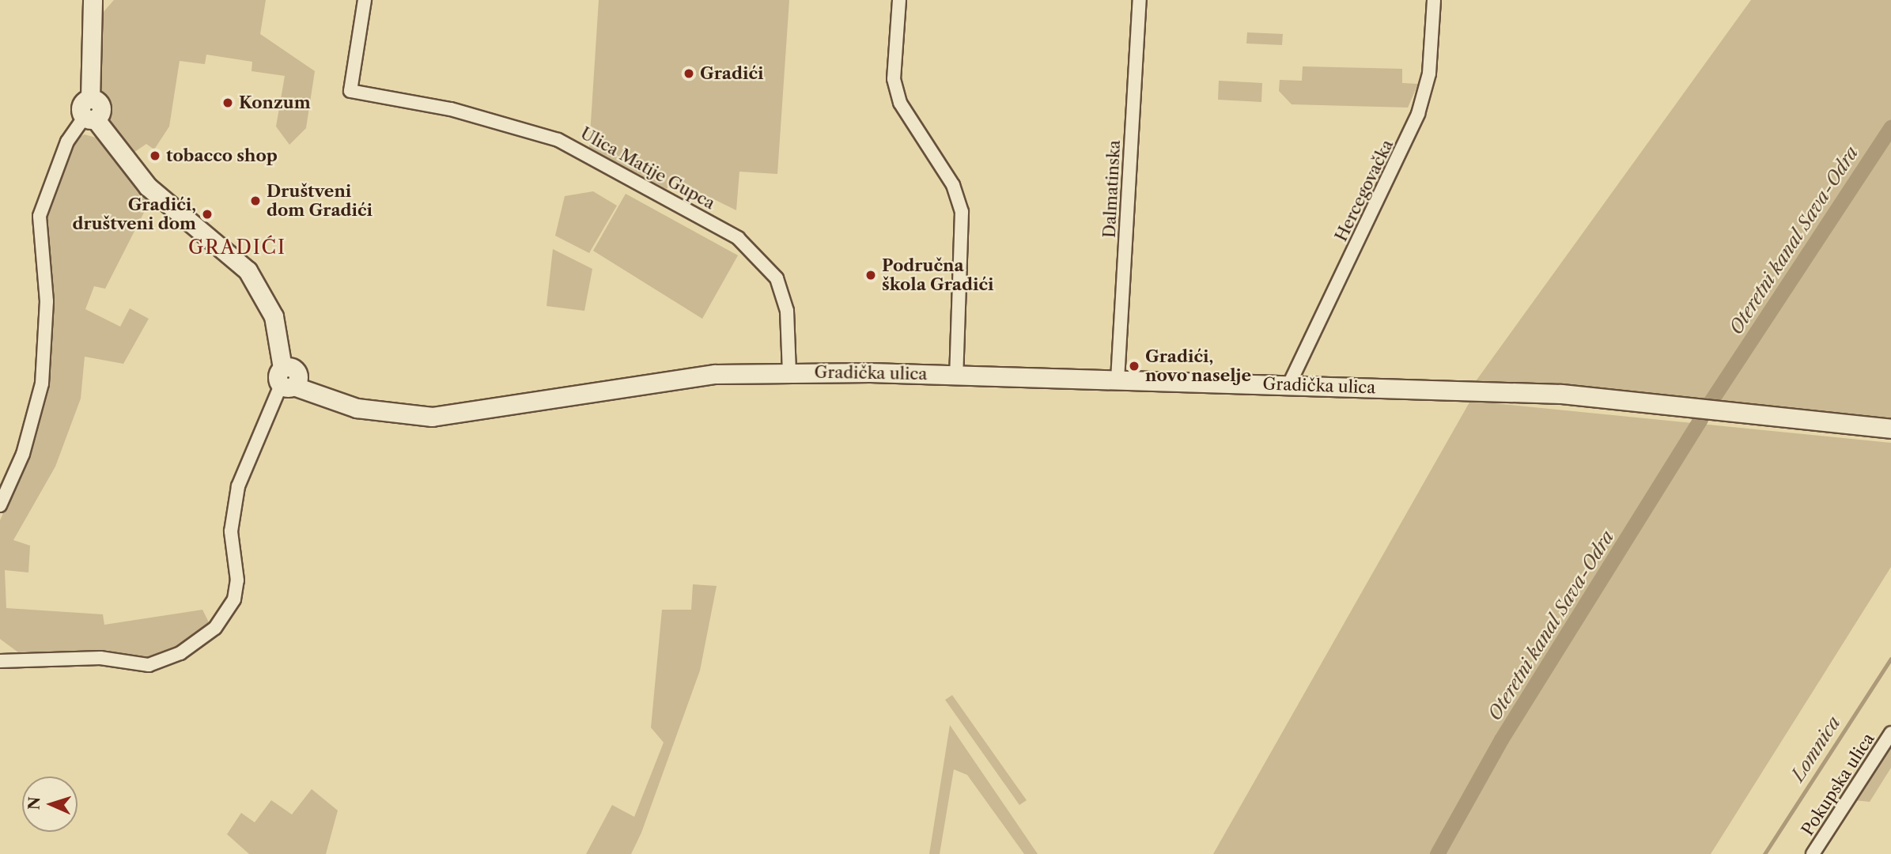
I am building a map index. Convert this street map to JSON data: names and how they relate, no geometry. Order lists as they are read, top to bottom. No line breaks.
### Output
{"streets":{"street":["Ulica Matije Gupca","Dalmatinska","Hercegovačka","Gradička ulica","Pokupska ulica"]},"crossings":[["Ulica Matije Gupca","Gradička ulica"],["Dalmatinska","Gradička ulica"],["Hercegovačka","Gradička ulica"]],"districts":["GRADIĆI"],"water":["Oteretni kanal Sava-Odra","Lomnica"],"places":["Gradići","Konzum","tobacco shop","Društveni dom Gradići","Gradići, društveni dom","Područna škola Gradići","Gradići, novo naselje"],"north":"left"}
